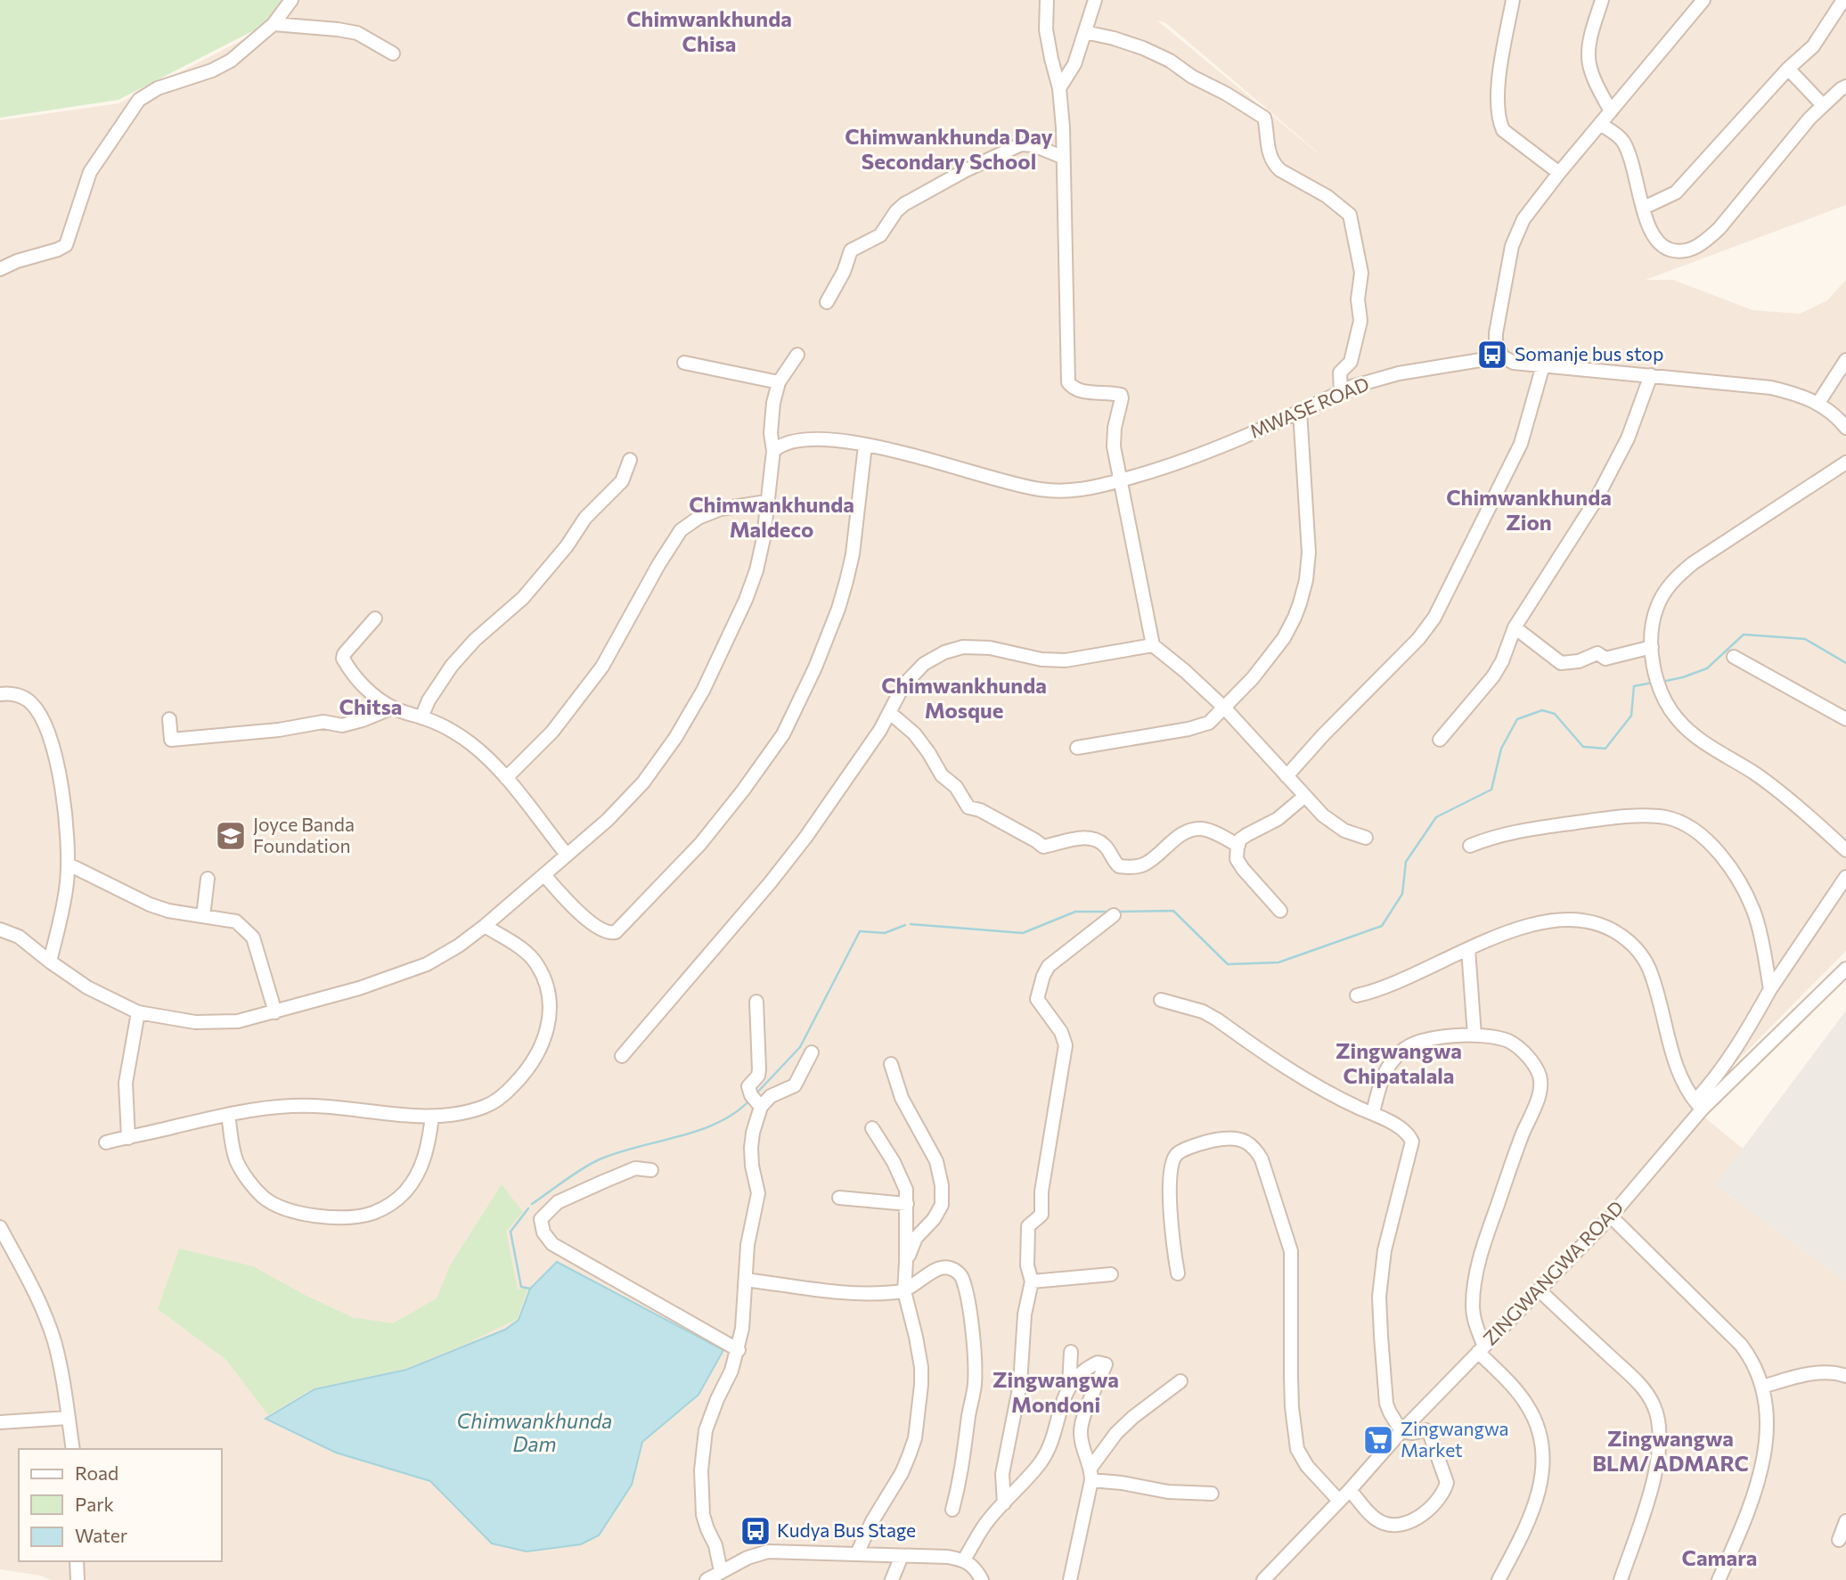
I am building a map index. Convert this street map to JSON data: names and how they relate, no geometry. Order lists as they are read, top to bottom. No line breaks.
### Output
{"streets":{"street":["MWASE ROAD","ZINGWANGWA ROAD"]},"districts":["Chimwankhunda Chisa","Chimwankhunda Day Secondary School","Chimwankhunda Zion","Chimwankhunda Maldeco","Chimwankhunda Mosque","Chitsa","Zingwangwa Chipatalala","Zingwangwa Mondoni","Zingwangwa BLM/ ADMARC","Camara"],"water":["Chimwankhunda Dam"],"places":{"bus stop":["Somanje bus stop","Kudya Bus Stage"],"school or university":["Joyce Banda Foundation"],"supermarket":["Zingwangwa Market"]},"legend":["Road","Park","Water"]}
